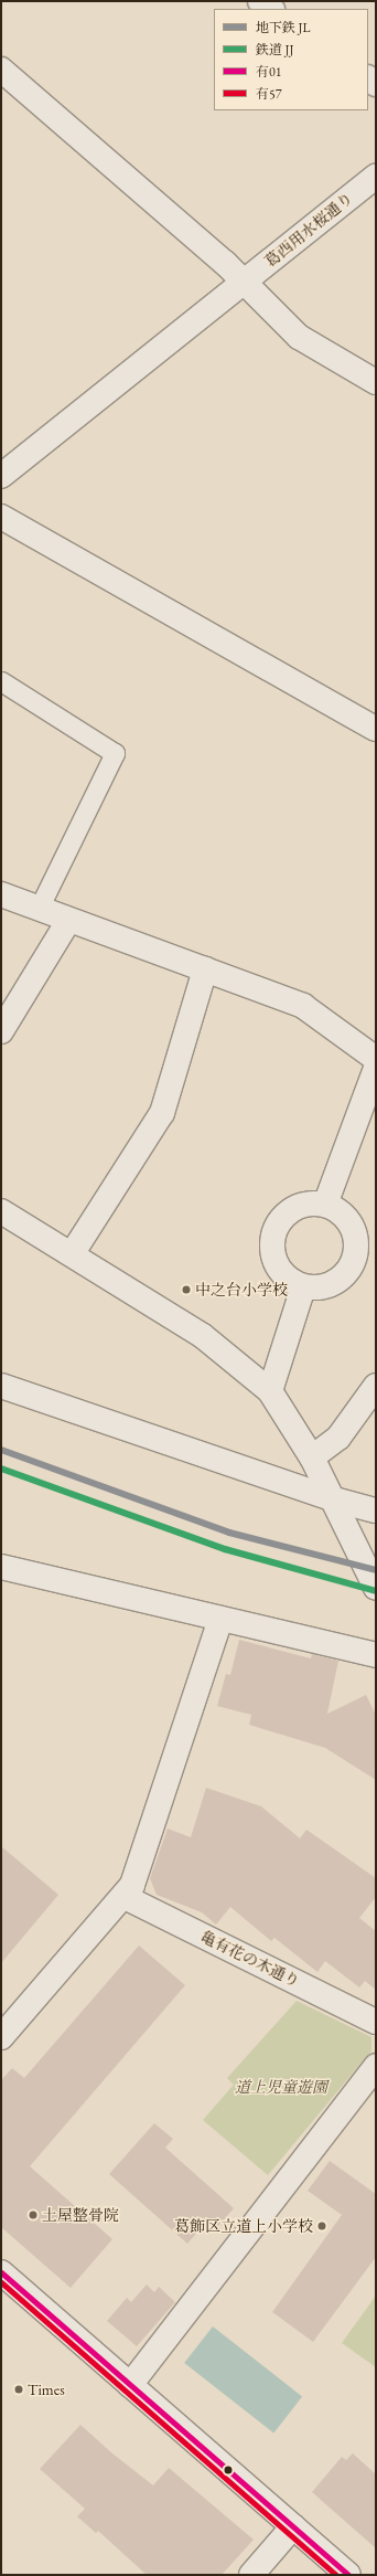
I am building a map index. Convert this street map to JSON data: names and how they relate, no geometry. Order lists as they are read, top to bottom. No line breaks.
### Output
{"streets":{"street":["葛西用水桜通り","亀有花の木通り"]},"parks":["道上児童遊園"],"places":["中之台小学校","土屋整骨院","葛飾区立道上小学校","Times"],"lines":["metro line JL","rail line JJ","transit line 有01","transit line 有57"],"legend":["地下鉄 JL","鉄道 JJ","有01","有57"]}
